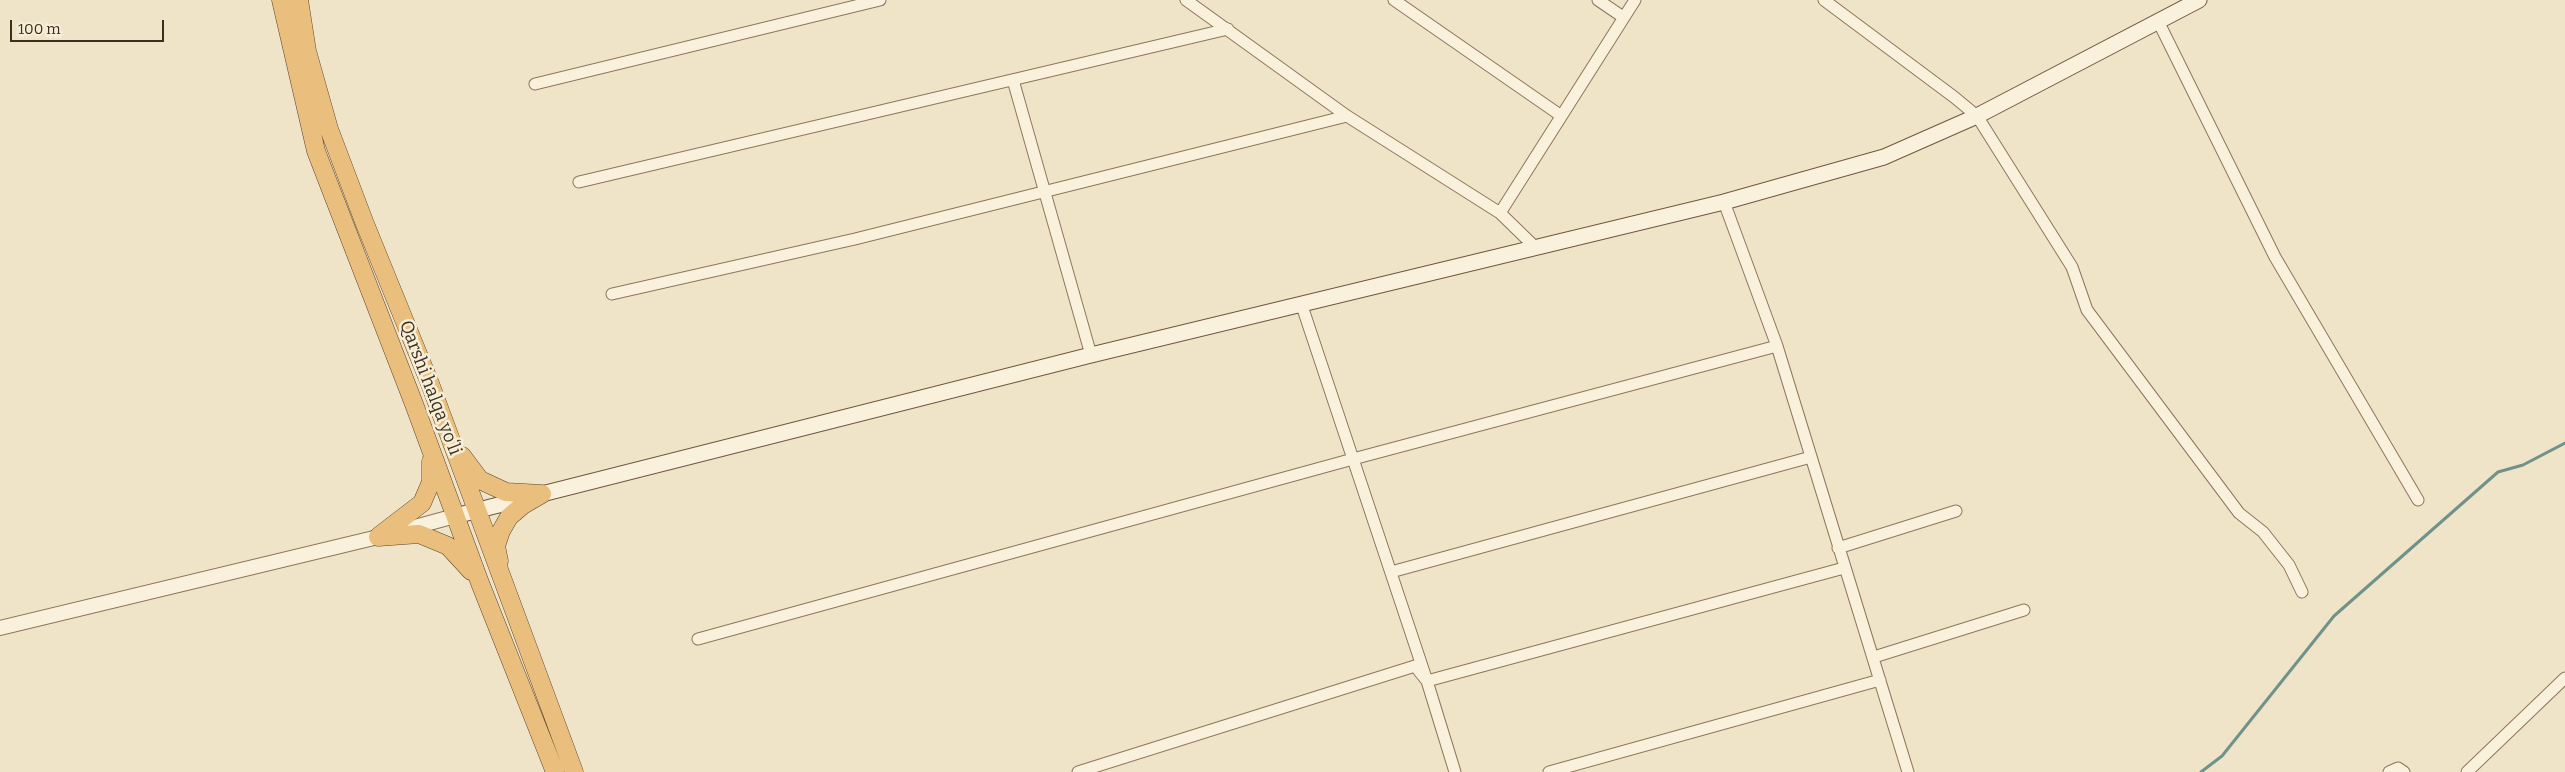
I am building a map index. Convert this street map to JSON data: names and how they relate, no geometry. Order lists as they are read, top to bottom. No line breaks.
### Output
{"streets":{"highway":["Qarshi halqa yoʻli"]},"scale_bar":"100 m"}
